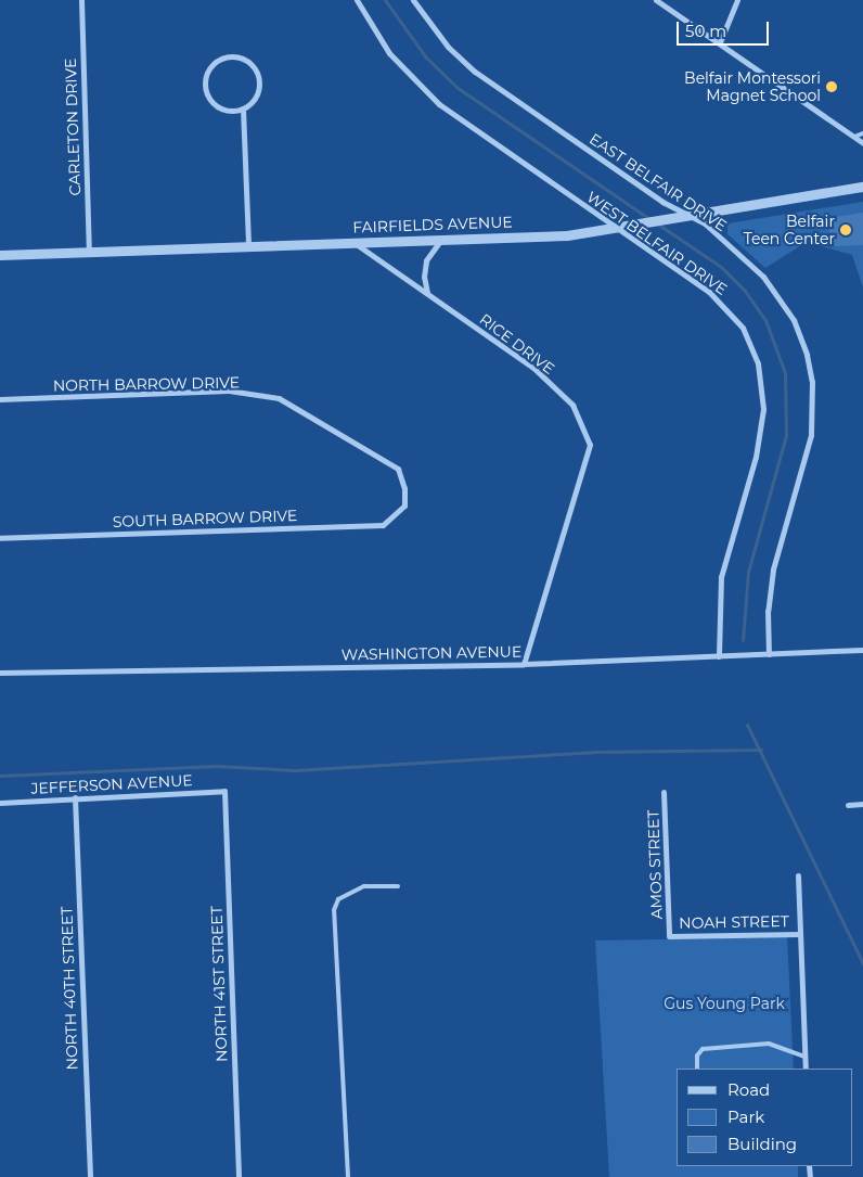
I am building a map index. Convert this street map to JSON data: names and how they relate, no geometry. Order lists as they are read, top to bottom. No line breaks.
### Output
{"streets":{"street":["CARLETON DRIVE","EAST BELFAIR DRIVE","FAIRFIELDS AVENUE","WEST BELFAIR DRIVE","RICE DRIVE","NORTH BARROW DRIVE","SOUTH BARROW DRIVE","WASHINGTON AVENUE","JEFFERSON AVENUE","AMOS STREET","NOAH STREET","NORTH 41ST STREET","NORTH 40TH STREET"]},"crossings":[["CARLETON DRIVE","FAIRFIELDS AVENUE"],["EAST BELFAIR DRIVE","FAIRFIELDS AVENUE"],["EAST BELFAIR DRIVE","WASHINGTON AVENUE"],["FAIRFIELDS AVENUE","WEST BELFAIR DRIVE"],["FAIRFIELDS AVENUE","RICE DRIVE"],["WEST BELFAIR DRIVE","WASHINGTON AVENUE"],["RICE DRIVE","WASHINGTON AVENUE"],["NORTH BARROW DRIVE","SOUTH BARROW DRIVE"],["JEFFERSON AVENUE","NORTH 41ST STREET"],["JEFFERSON AVENUE","NORTH 40TH STREET"],["AMOS STREET","NOAH STREET"]],"parks":["Gus Young Park"],"places":["Belfair Montessori Magnet School","Belfair Teen Center"],"legend":["Road","Park","Building"],"scale_bar":"50 m"}
